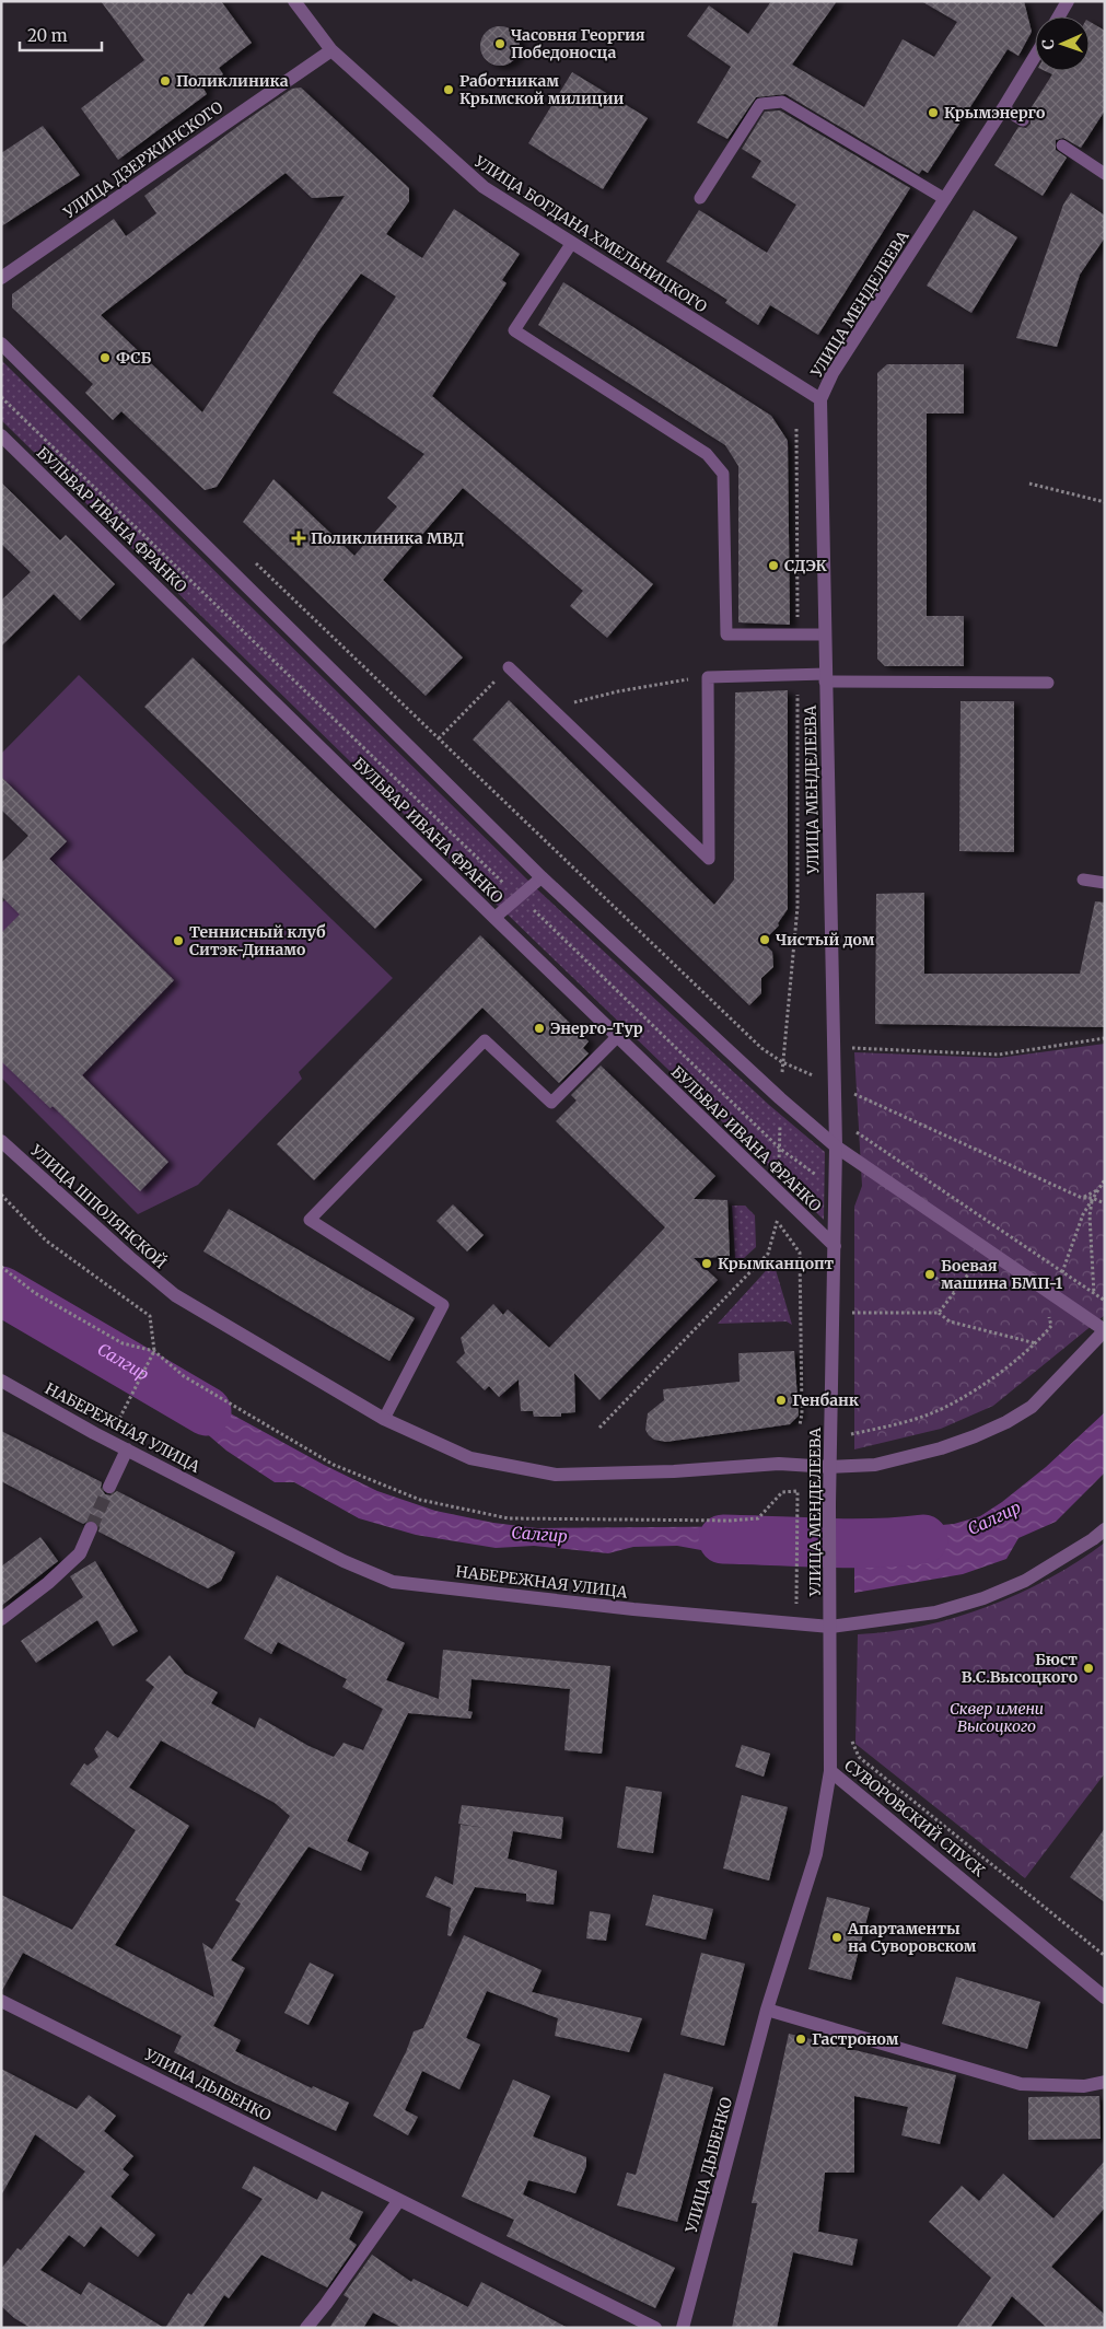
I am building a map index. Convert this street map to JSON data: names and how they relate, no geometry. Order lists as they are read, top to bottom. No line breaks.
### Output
{"streets":{"street":["УЛИЦА ДЗЕРЖИНСКОГО","УЛИЦА БОГДАНА ХМЕЛЬНИЦКОГО","УЛИЦА МЕНДЕЛЕЕВА","БУЛЬВАР ИВАНА ФРАНКО","УЛИЦА ШПОЛЯНСКОЙ","НАБЕРЕЖНАЯ УЛИЦА","СУВОРОВСКИЙ СПУСК","УЛИЦА ДЫБЕНКО"]},"crossings":[["УЛИЦА ДЗЕРЖИНСКОГО","УЛИЦА БОГДАНА ХМЕЛЬНИЦКОГО"],["УЛИЦА БОГДАНА ХМЕЛЬНИЦКОГО","УЛИЦА МЕНДЕЛЕЕВА"],["УЛИЦА МЕНДЕЛЕЕВА","БУЛЬВАР ИВАНА ФРАНКО"],["УЛИЦА МЕНДЕЛЕЕВА","СУВОРОВСКИЙ СПУСК"],["НАБЕРЕЖНАЯ УЛИЦА","СУВОРОВСКИЙ СПУСК"],["СУВОРОВСКИЙ СПУСК","УЛИЦА ДЫБЕНКО"]],"water":["Салгир"],"parks":["Сквер имени Высоцкого"],"places":{"other":["Часовня Георгия Победоносца","Поликлиника","Работникам Крымской милиции","Крымэнерго","ФСБ","СДЭК","Чистый дом","Теннисный клуб Ситэк-Динамо","Энерго-Тур","Крымканцопт","Боевая машина БМП-1","Генбанк","Бюст В.С.Высоцкого","Апартаменты на Суворовском","Гастроном"],"health":["Поликлиника МВД"]},"scale_bar":"20 m","north":"left"}
